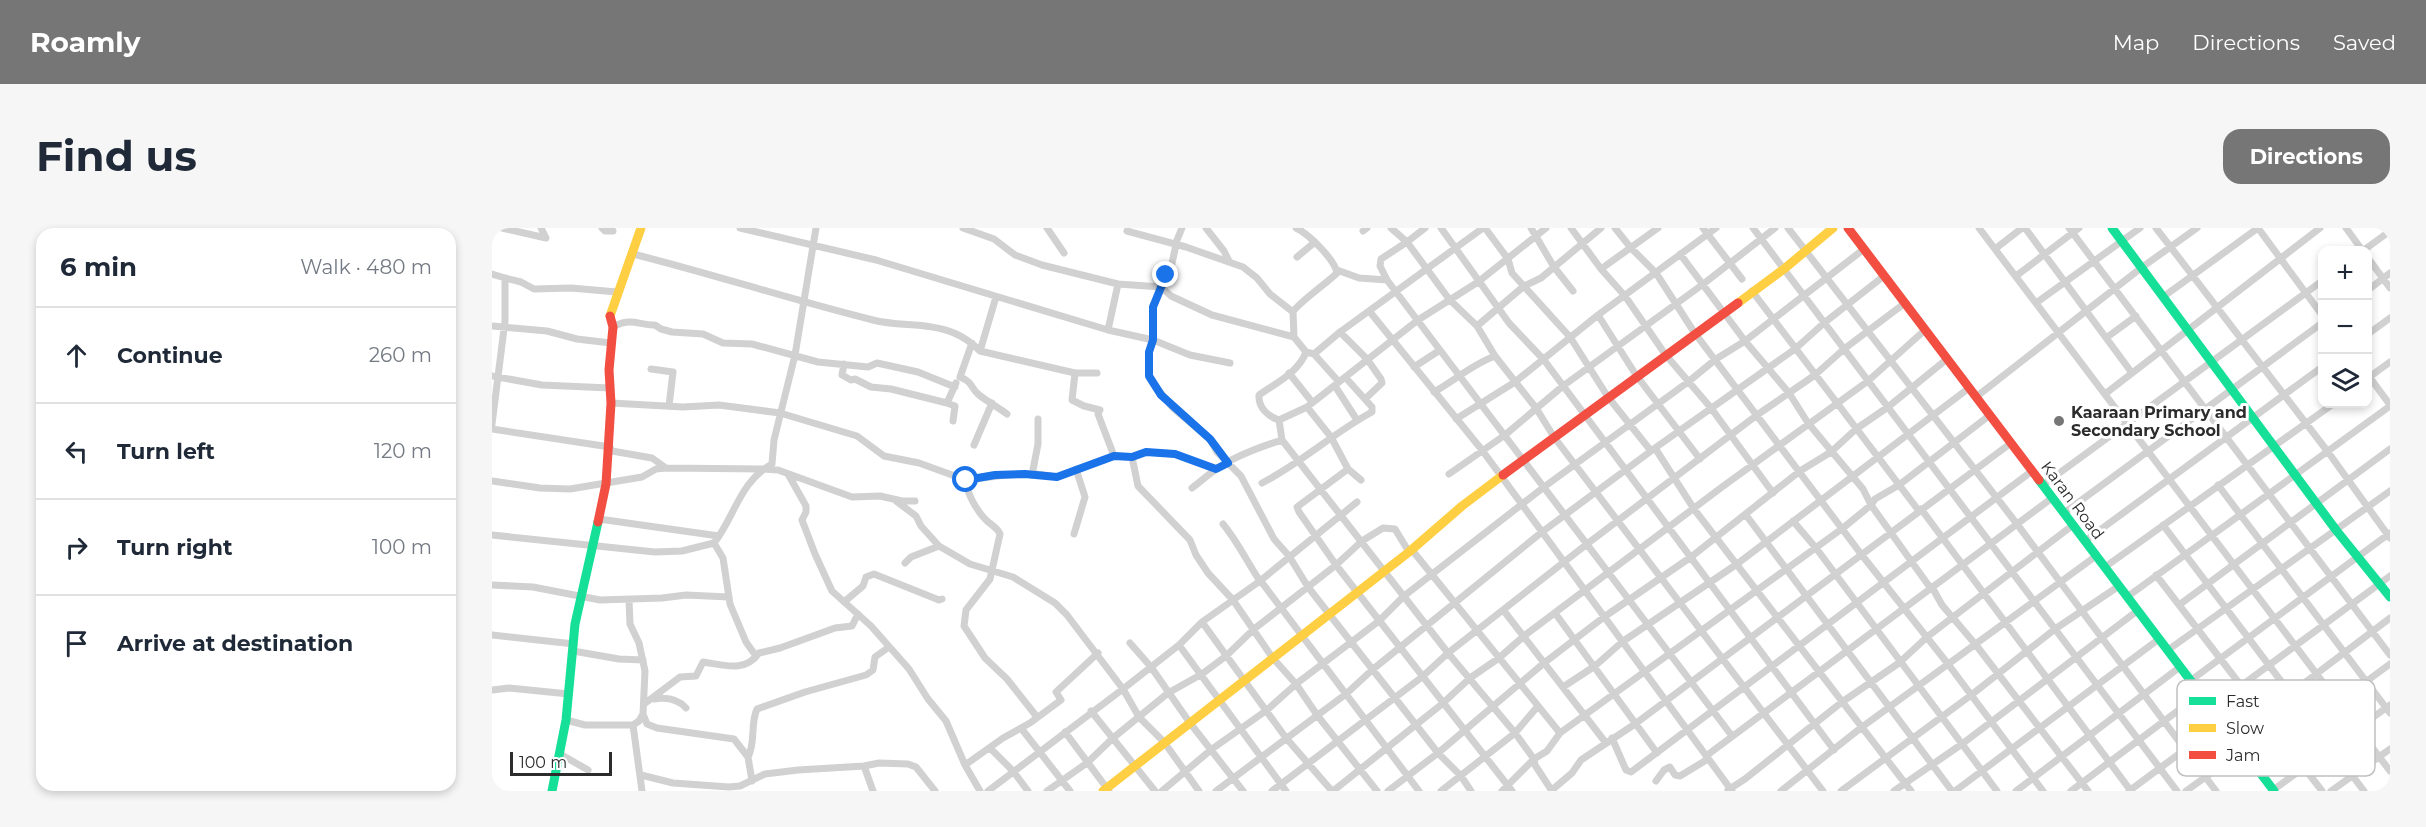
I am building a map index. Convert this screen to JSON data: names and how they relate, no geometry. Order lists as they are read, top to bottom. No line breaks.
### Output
{"streets":{"street":["Karan Road"]},"places":["Kaaraan Primary and Secondary School"],"legend":["Fast","Slow","Jam"],"scale_bar":"100 m","page":{"header":"Roamly","nav":["Map","Directions","Saved"],"buttons":"Directions","title":"Find us","heading":["6 min","Walk · 480 m"],"map_buttons":["+","−"],"list":[["Continue","260 m"],["Turn left","120 m"],["Turn right","100 m"],"Arrive at destination"],"scale":"100 m"}}
